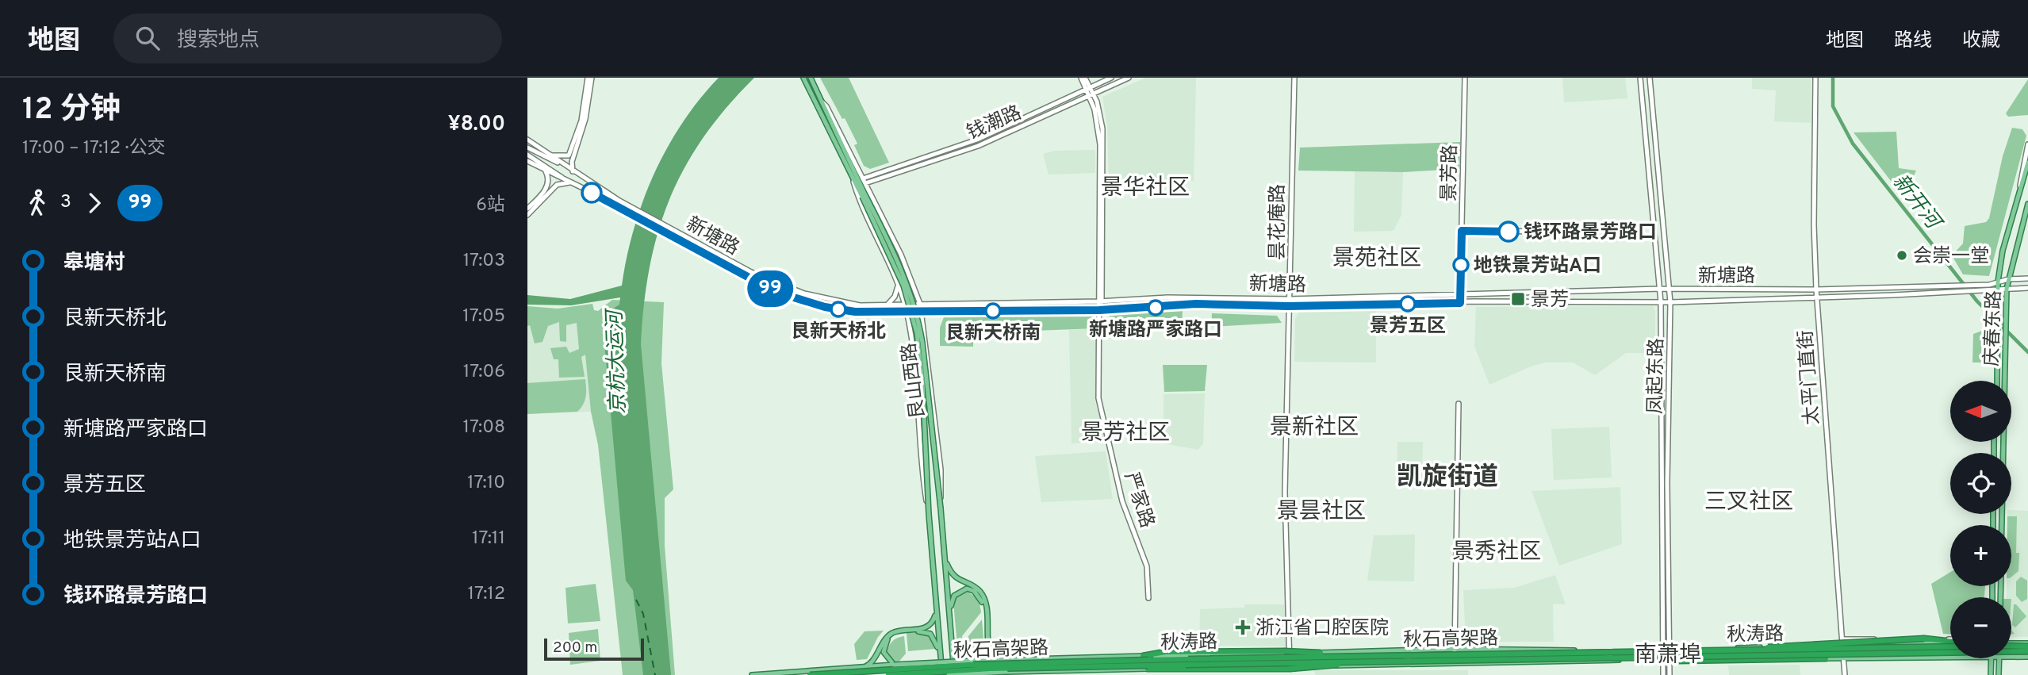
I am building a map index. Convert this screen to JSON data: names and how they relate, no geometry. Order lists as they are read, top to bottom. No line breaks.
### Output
{"streets":{"highway":["秋石高架路"],"main road":["钱潮路","景芳路","昙花庵路","新塘路","庆春东路","凤起东路","太平门直街","艮山西路","严家路","秋涛路"]},"crossings":[["钱潮路","艮山西路"],["钱潮路","严家路"],["景芳路","新塘路"],["昙花庵路","新塘路"],["昙花庵路","秋涛路"],["新塘路","庆春东路"],["新塘路","凤起东路"],["新塘路","太平门直街"],["新塘路","艮山西路"],["新塘路","严家路"],["凤起东路","秋涛路"],["太平门直街","秋涛路"]],"districts":["景华社区","景苑社区","景新社区","景芳社区","凯旋街道","三叉社区","景昙社区","景秀社区","南萧埠"],"water":["新开河","京杭大运河"],"places":{"other":["钱环路景芳路口","会崇一堂","地铁景芳站A口","景芳五区","新塘路严家路口","艮新天桥北","艮新天桥南"],"transit":["景芳"],"health":["浙江省口腔医院"]},"lines":["bus line 99"],"scale_bar":"200 m","north":"left","page":{"header":"地图","search":"搜索地点","nav":["地图","路线","收藏"],"heading":["12 分钟","17:00 – 17:12 · 公交","¥8.00"],"on_map":"99","legs":["3","99","6站"],"list":[{"name":"皋塘村","value":"17:03"},{"name":"艮新天桥北","value":"17:05"},{"name":"艮新天桥南","value":"17:06"},{"name":"新塘路严家路口","value":"17:08"},{"name":"景芳五区","value":"17:10"},{"name":"地铁景芳站A口","value":"17:11"},{"name":"钱环路景芳路口","value":"17:12"}],"map_buttons":["+","−"],"scale":"200 m"}}
